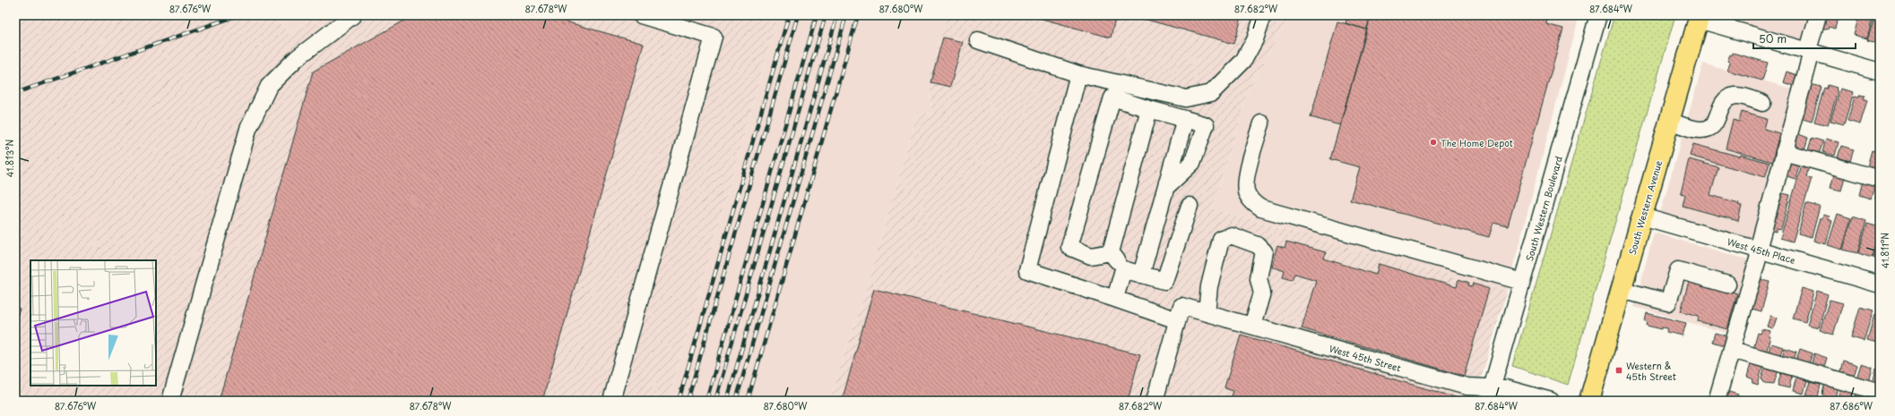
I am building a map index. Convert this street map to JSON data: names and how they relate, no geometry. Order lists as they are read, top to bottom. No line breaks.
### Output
{"streets":{"main road":["South Western Avenue"],"street":["South Western Boulevard","West 45th Place","West 45th Street"]},"crossings":[["South Western Avenue","West 45th Place"],["South Western Boulevard","West 45th Street"]],"places":{"other":["The Home Depot"],"transit":["Western & 45th Street"]},"scale_bar":"50 m","coordinates":["87.676°W","87.678°W","87.680°W","87.682°W","87.684°W","41.813°N","41.811°N","87.686°W"]}
